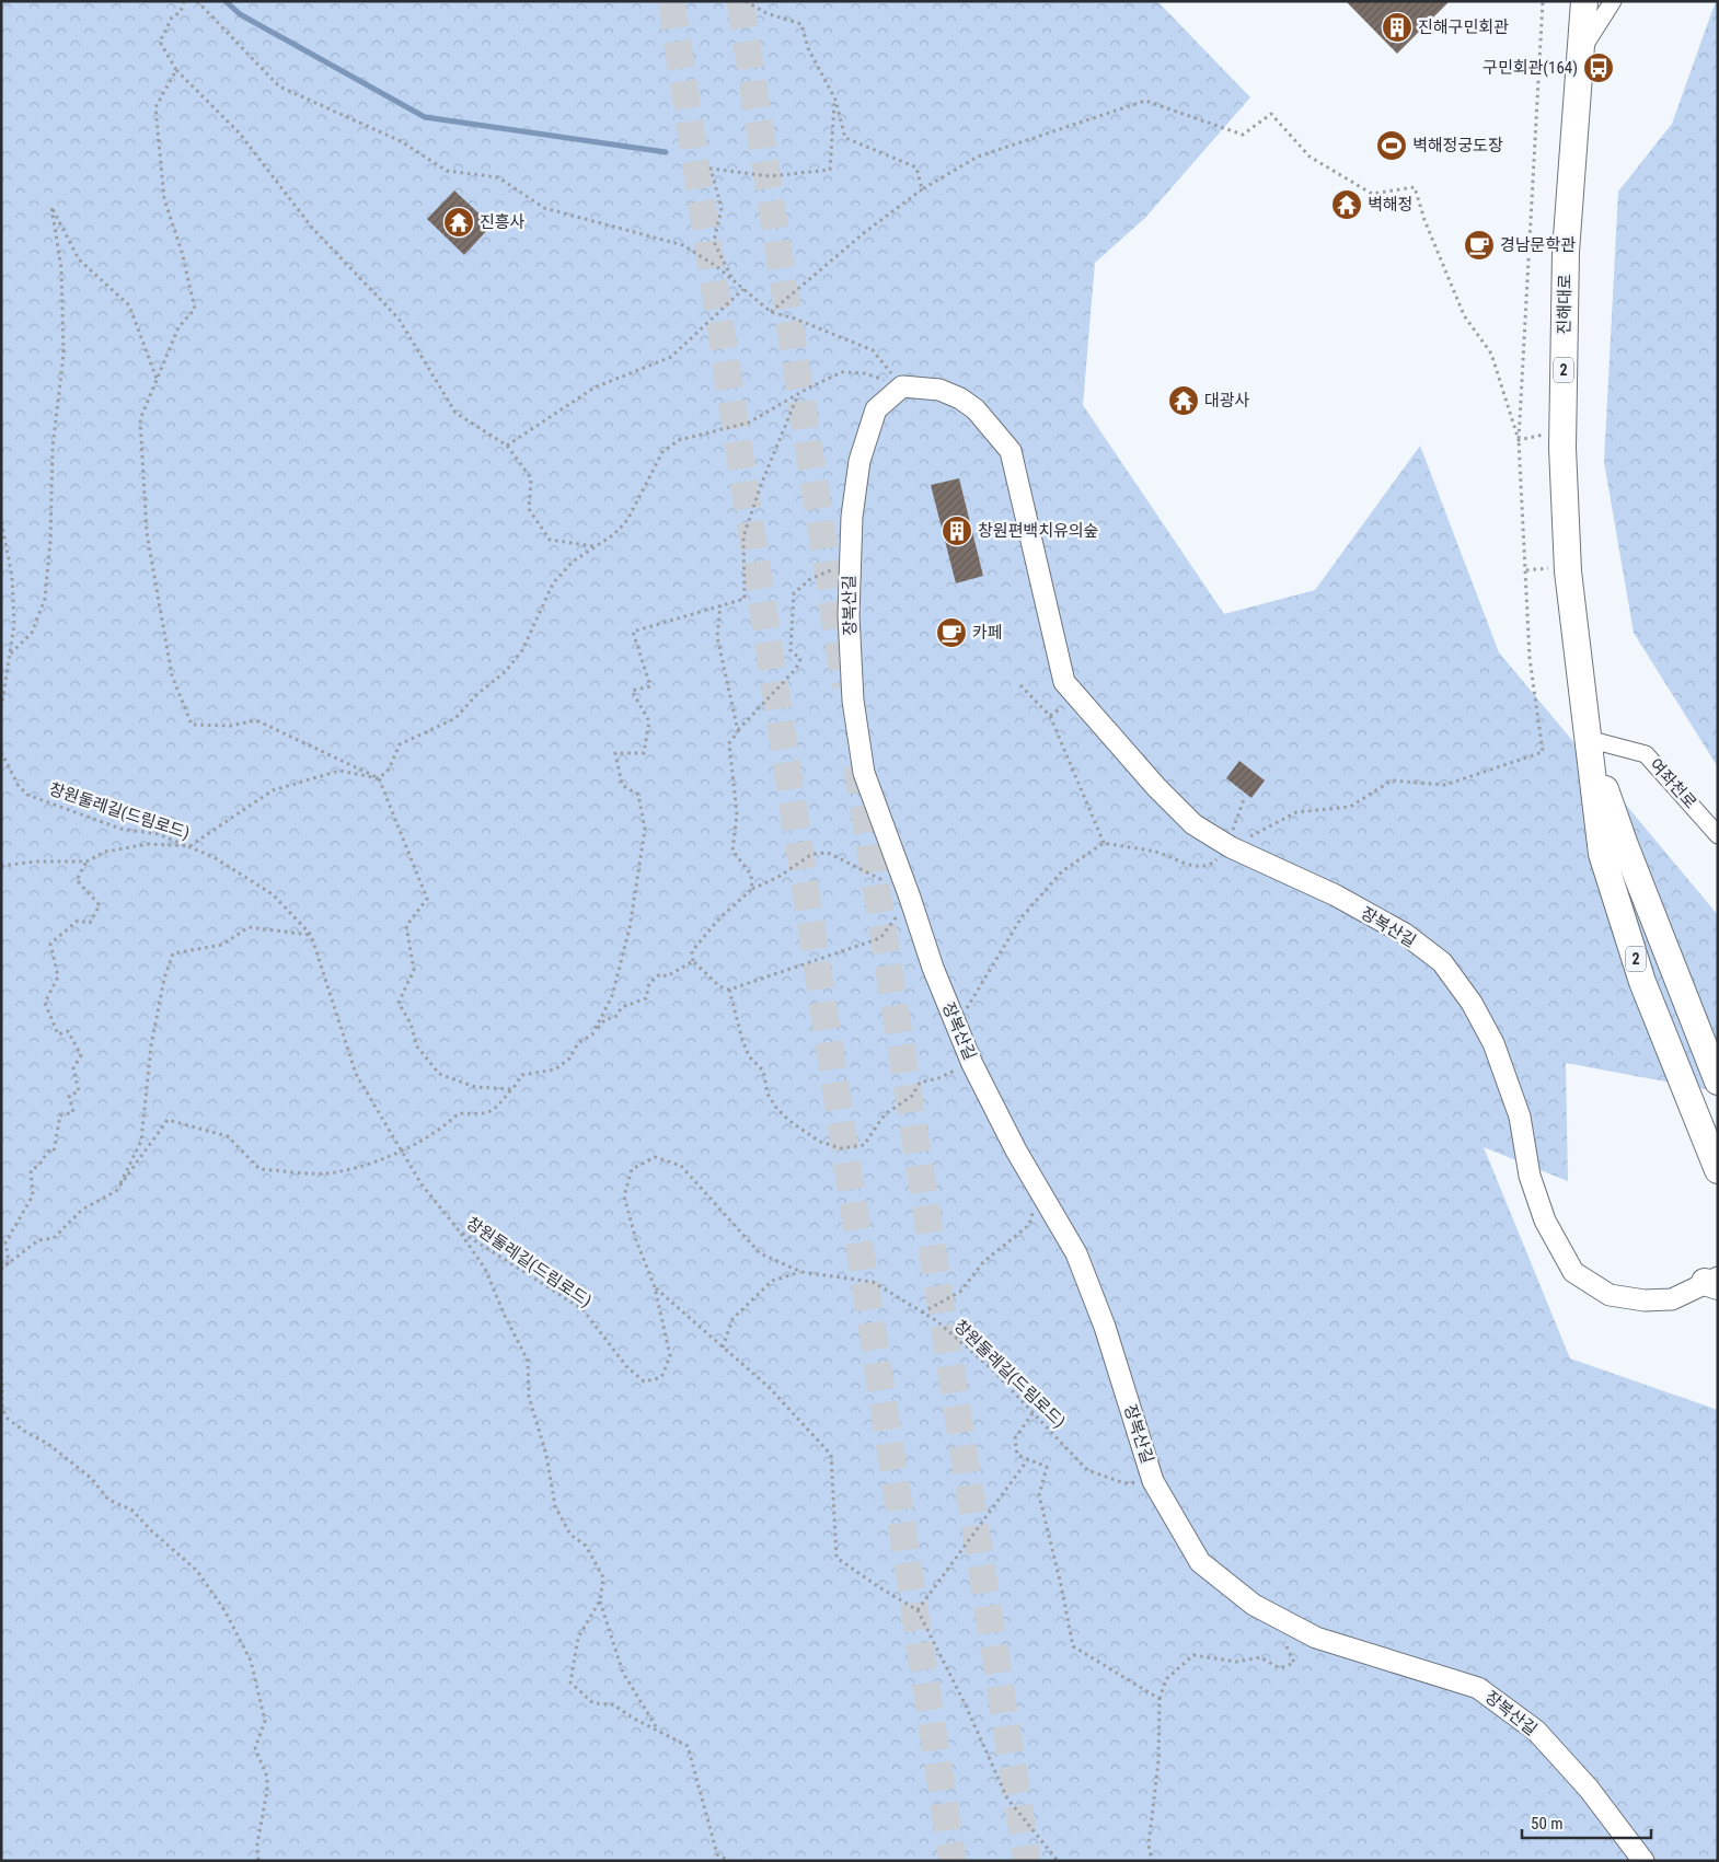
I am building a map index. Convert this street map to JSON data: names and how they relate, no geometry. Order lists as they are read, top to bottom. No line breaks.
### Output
{"streets":{"main road":["진해대로","2"],"street":["장복산길","여좌천로"],"path":["창원둘레길(드림로드)"]},"crossings":[["진해대로","2"],["진해대로","여좌천로"],["2","여좌천로"],["장복산길","창원둘레길(드림로드)"]],"places":{"building":["진해구민회관","창원편백치유의숲"],"bus stop":["구민회관(164)"],"sports":["벽해정궁도장"],"temple":["벽해정","진흥사","대광사"],"cafe":["경남문학관","카페"]},"scale_bar":"50 m"}
